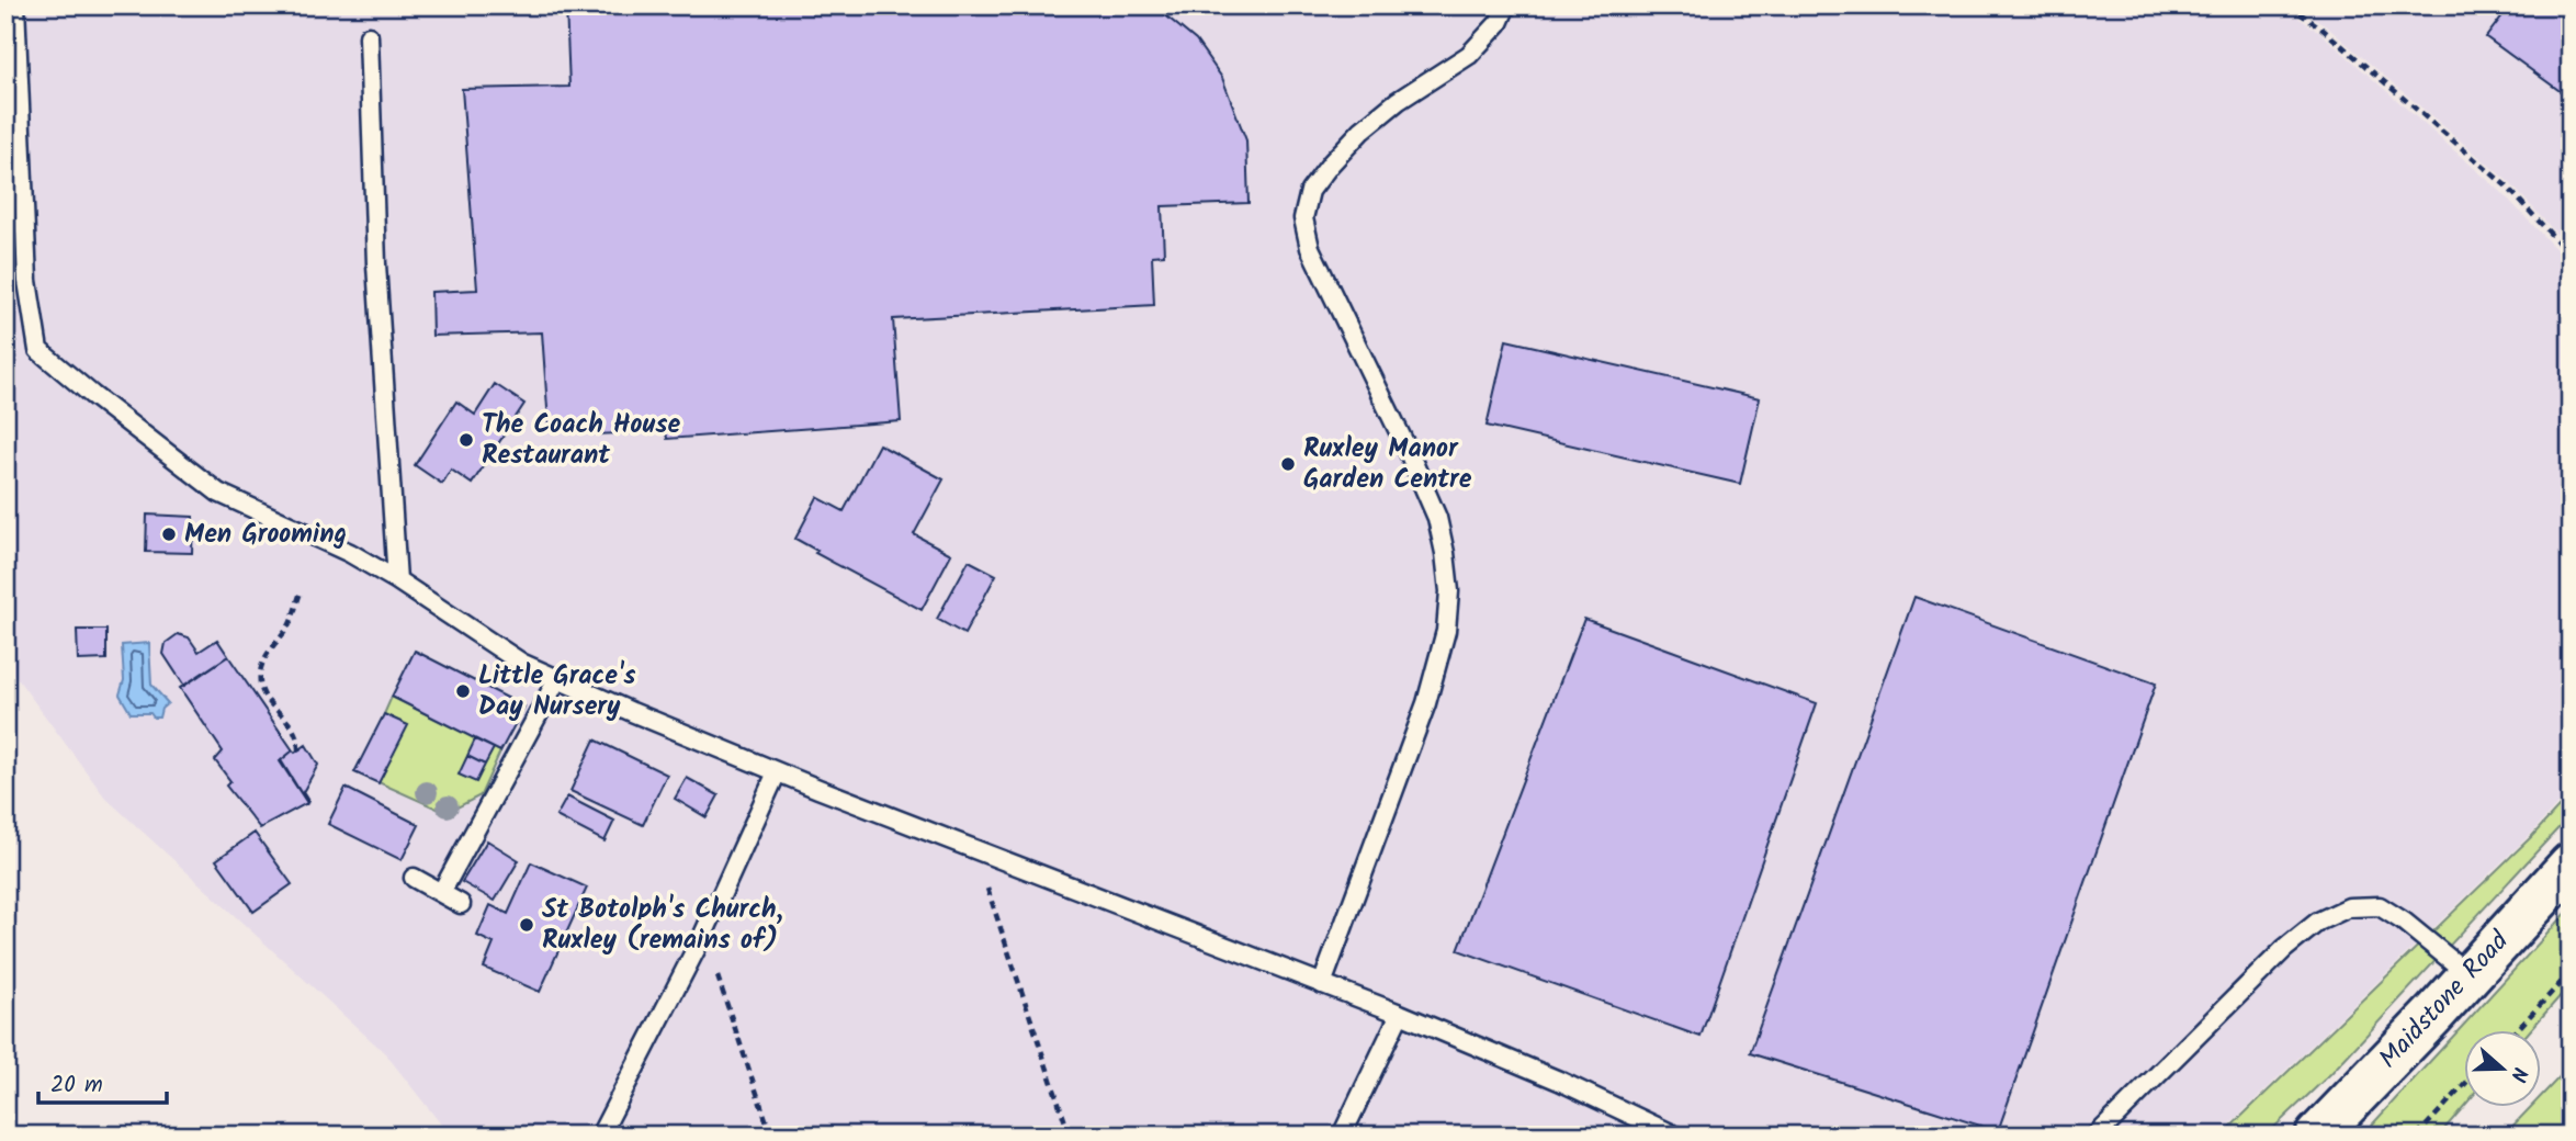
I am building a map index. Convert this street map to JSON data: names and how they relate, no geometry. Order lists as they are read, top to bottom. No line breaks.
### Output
{"streets":{"main road":["Maidstone Road"]},"places":["The Coach House Restaurant","Ruxley Manor Garden Centre","Men Grooming","Little Grace's Day Nursery","St Botolph's Church, Ruxley (remains of)"],"scale_bar":"20 m","north":"right"}
